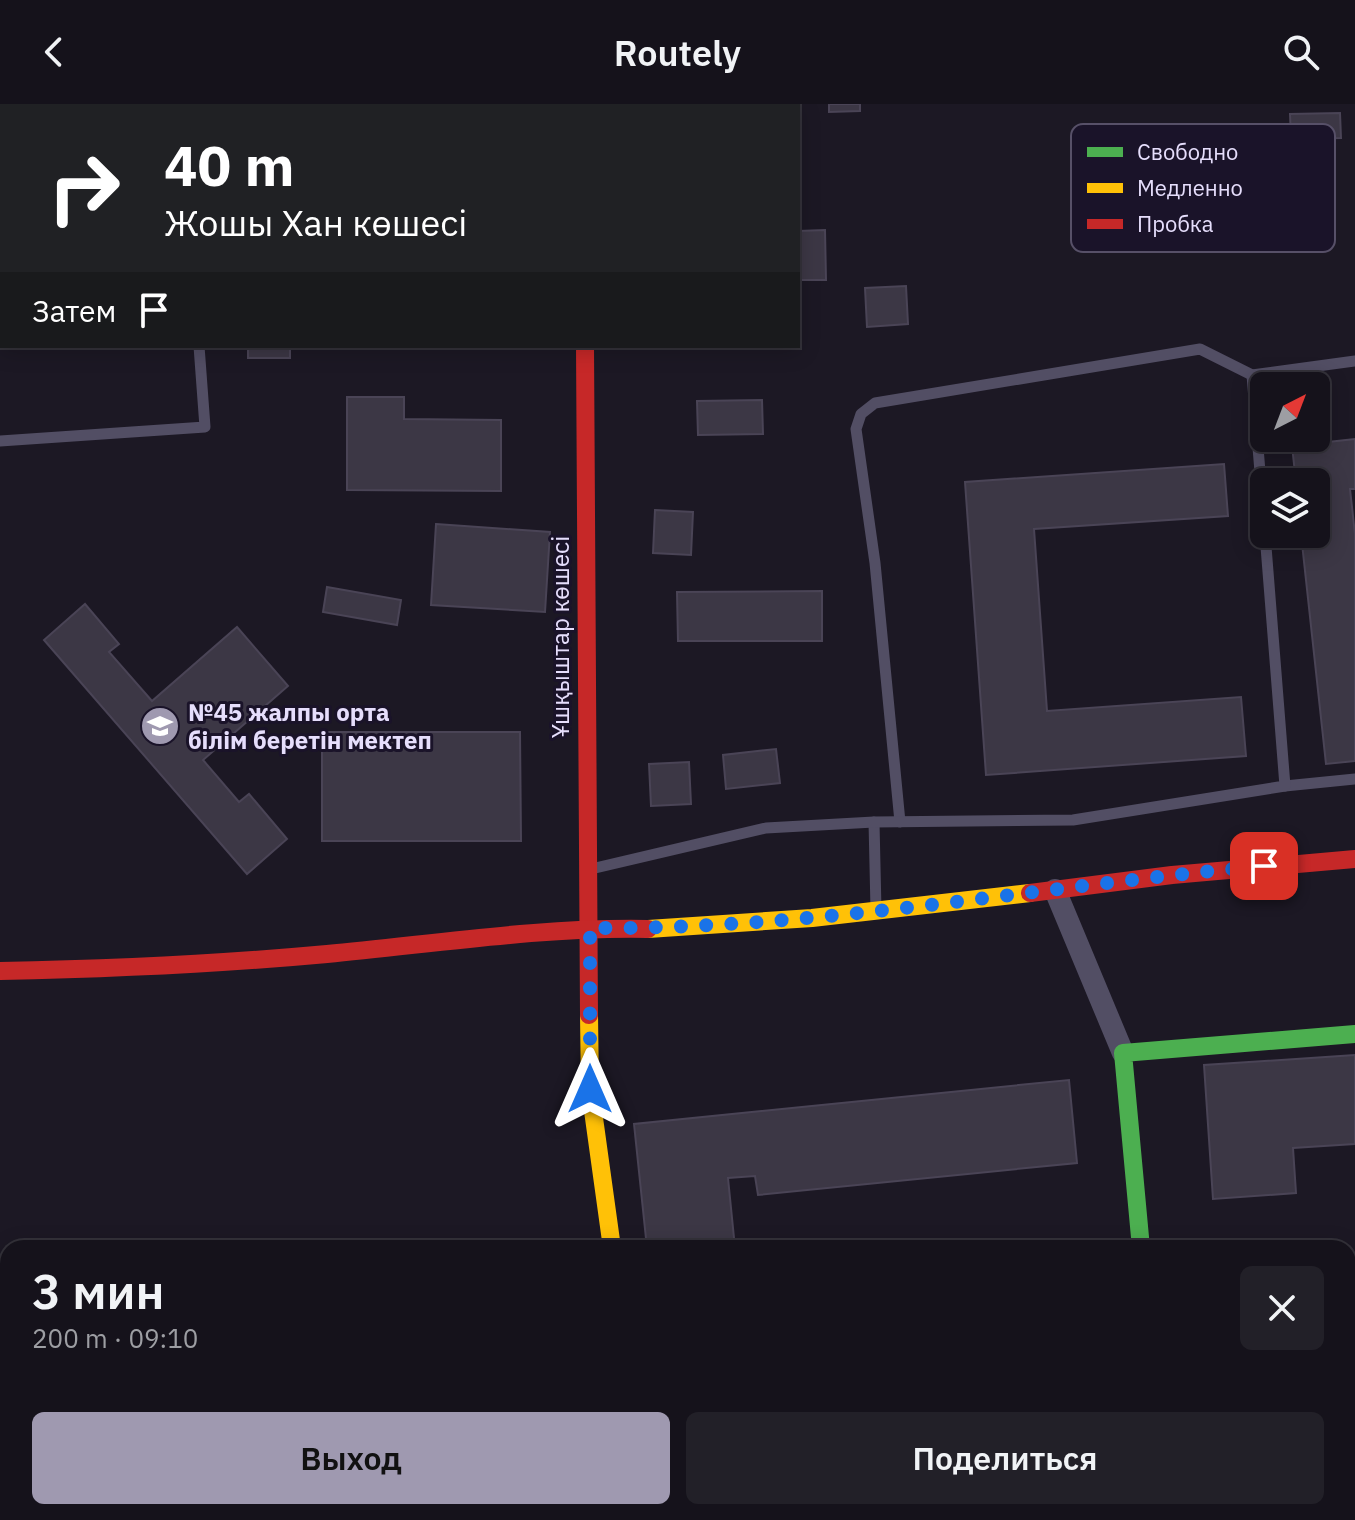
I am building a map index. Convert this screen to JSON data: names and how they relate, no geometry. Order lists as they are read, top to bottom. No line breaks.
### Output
{"streets":{"street":["Ұшқыштар көшесі"]},"places":{"school or university":["№45 жалпы орта білім беретін мектеп"]},"legend":["Свободно","Медленно","Пробка"],"north":"top right","page":{"header":"Routely","turn":["40 m","Жошы Хан көшесі"],"then":"Затем","heading":["3 мин","200 m · 09:10"],"buttons":["Выход","Поделиться"]}}
